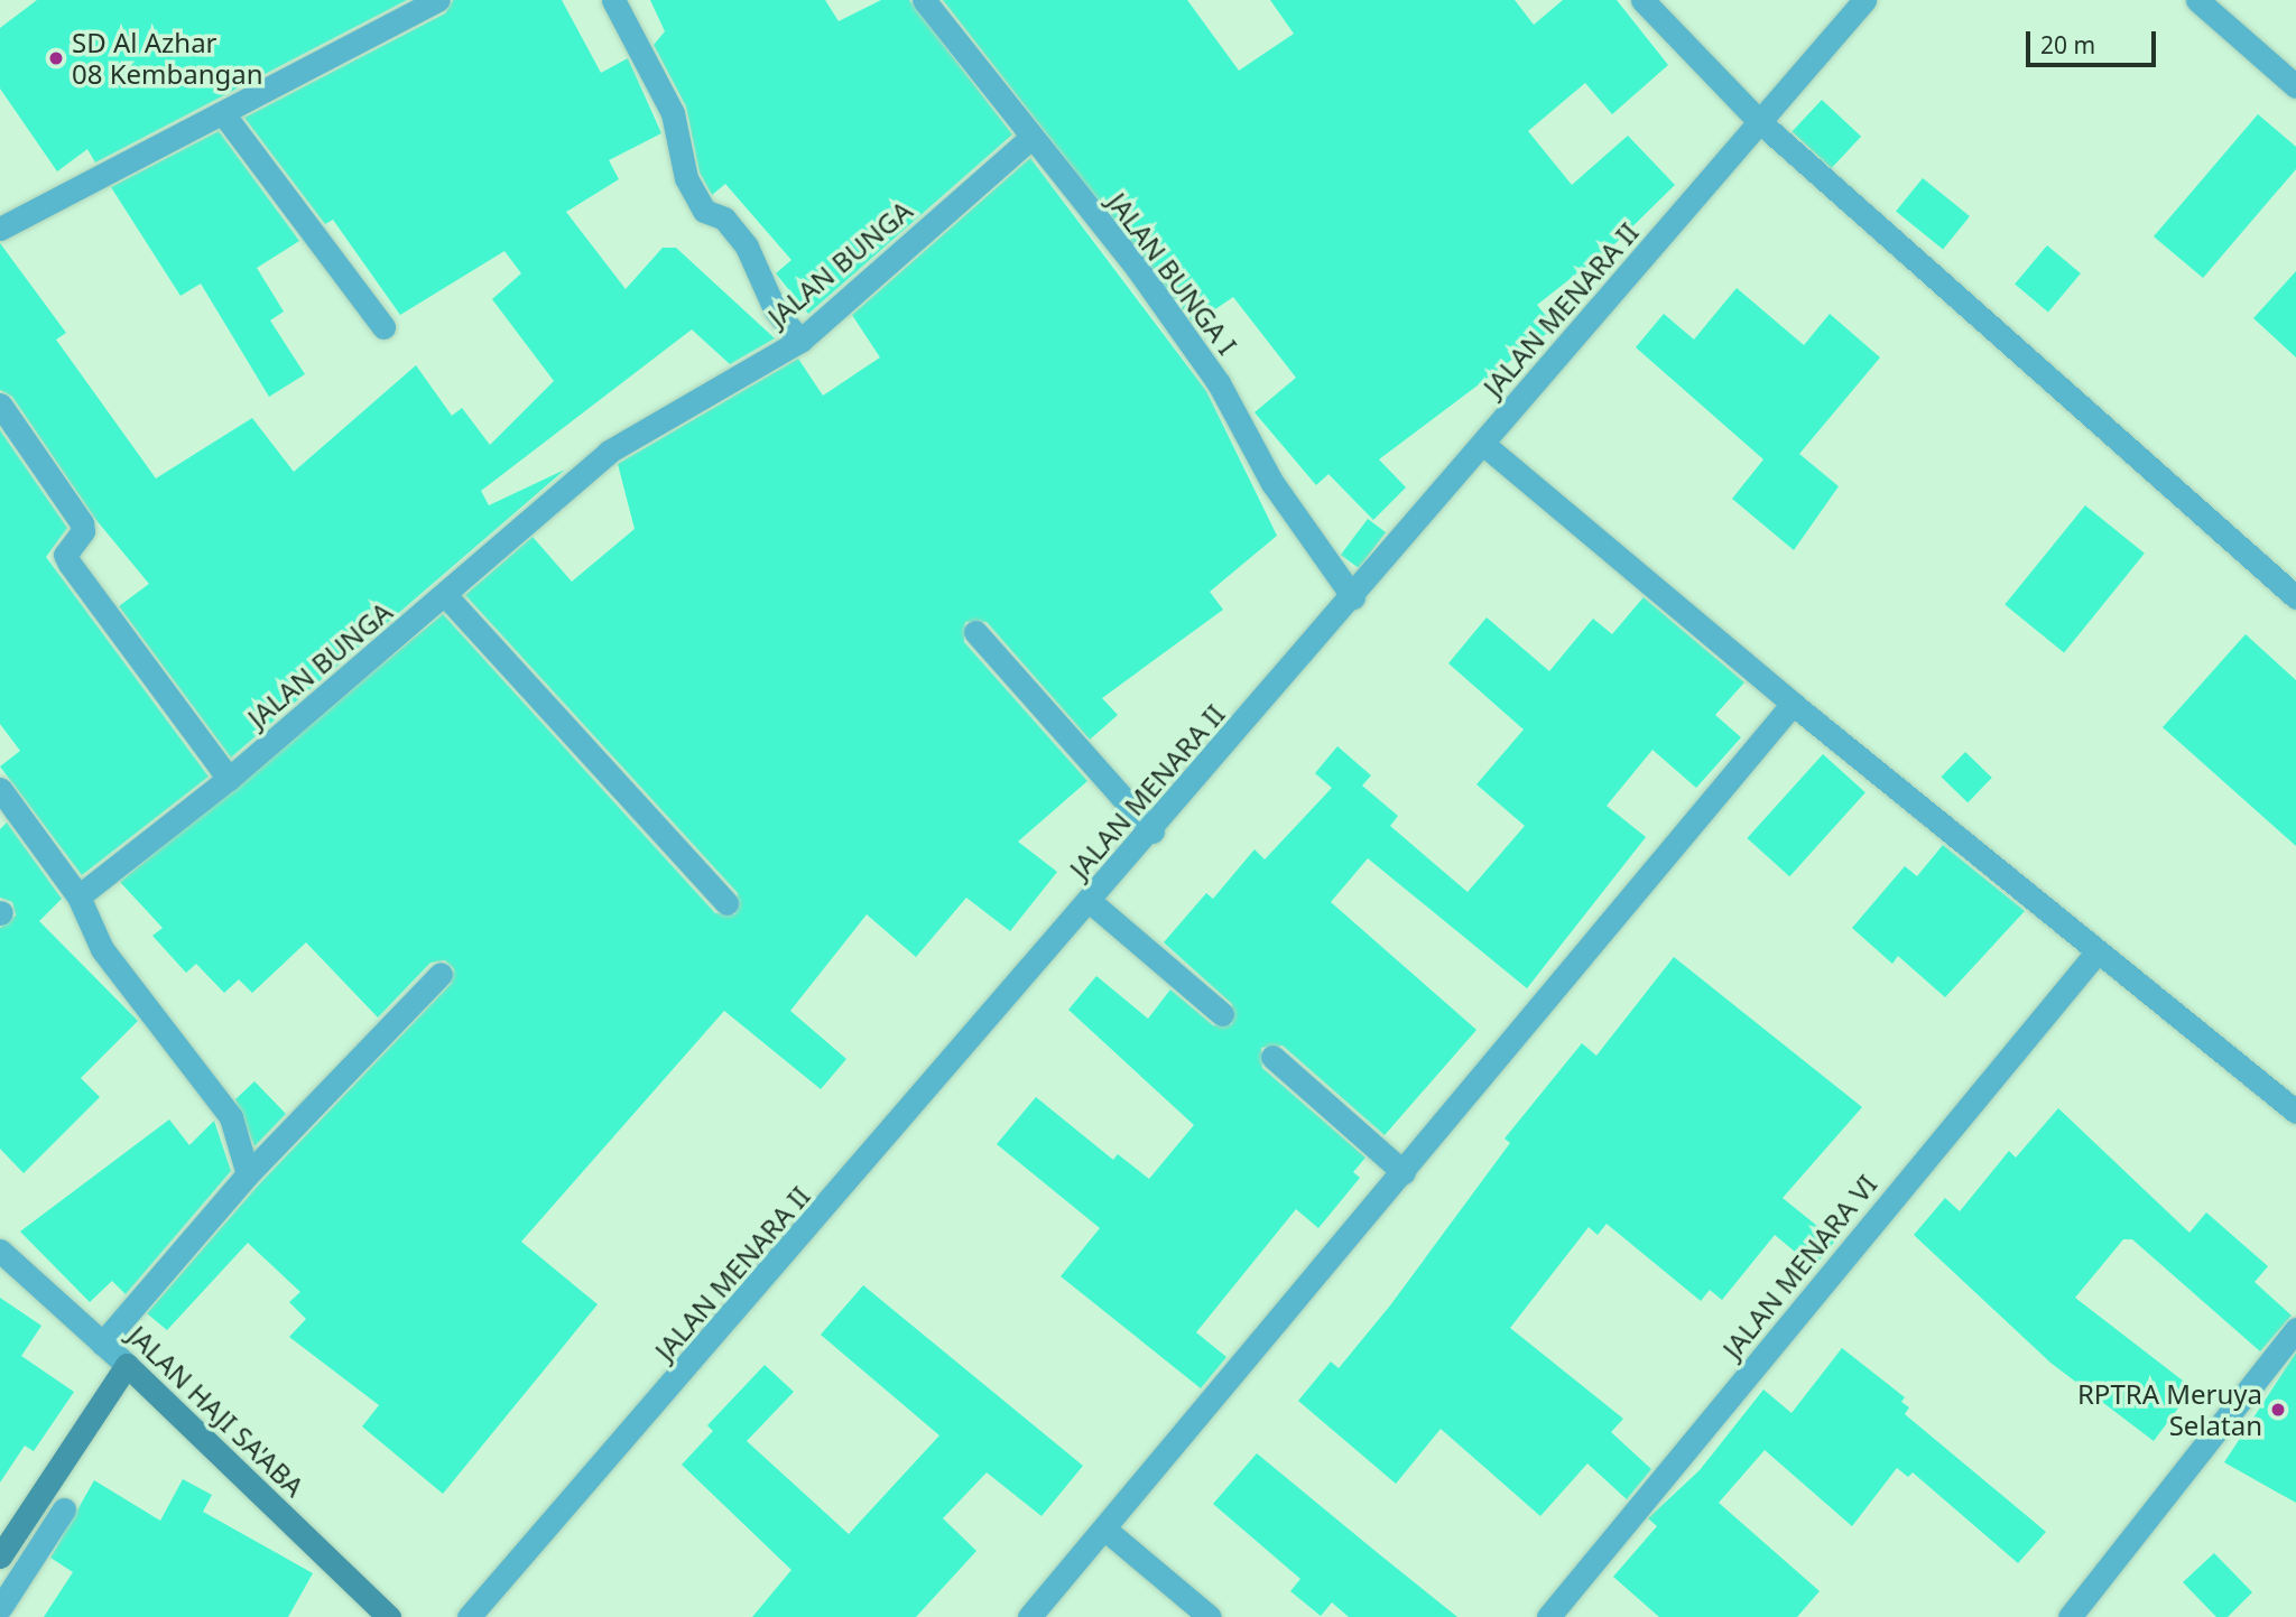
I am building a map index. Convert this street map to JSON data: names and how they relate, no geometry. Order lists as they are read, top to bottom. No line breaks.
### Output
{"streets":{"street":["JALAN BUNGA","JALAN BUNGA I","JALAN MENARA II","JALAN MENARA VI","JALAN HAJI SA'ABA"]},"crossings":[["JALAN BUNGA","JALAN BUNGA I"],["JALAN BUNGA I","JALAN MENARA II"]],"places":["SD Al Azhar 08 Kembangan","RPTRA Meruya Selatan"],"scale_bar":"20 m"}
